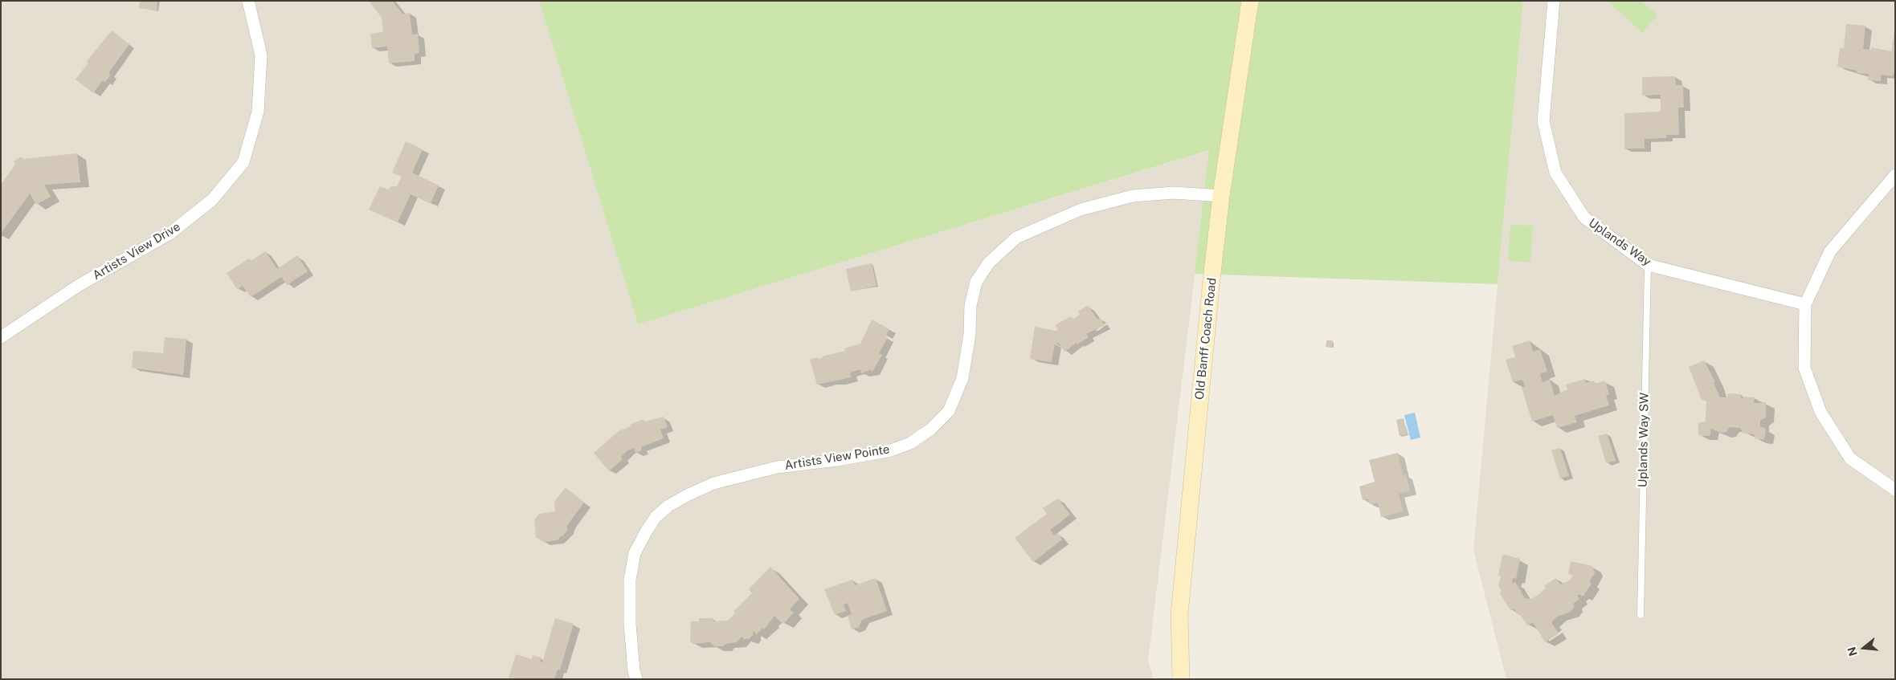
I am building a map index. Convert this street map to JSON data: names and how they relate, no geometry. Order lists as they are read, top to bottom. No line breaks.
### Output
{"streets":{"main road":["Old Banff Coach Road"],"street":["Uplands Way","Artists View Drive","Artists View Pointe"],"lane":["Uplands Way SW"]},"crossings":[["Uplands Way","Uplands Way SW"],["Old Banff Coach Road","Artists View Pointe"]],"north":"left"}
